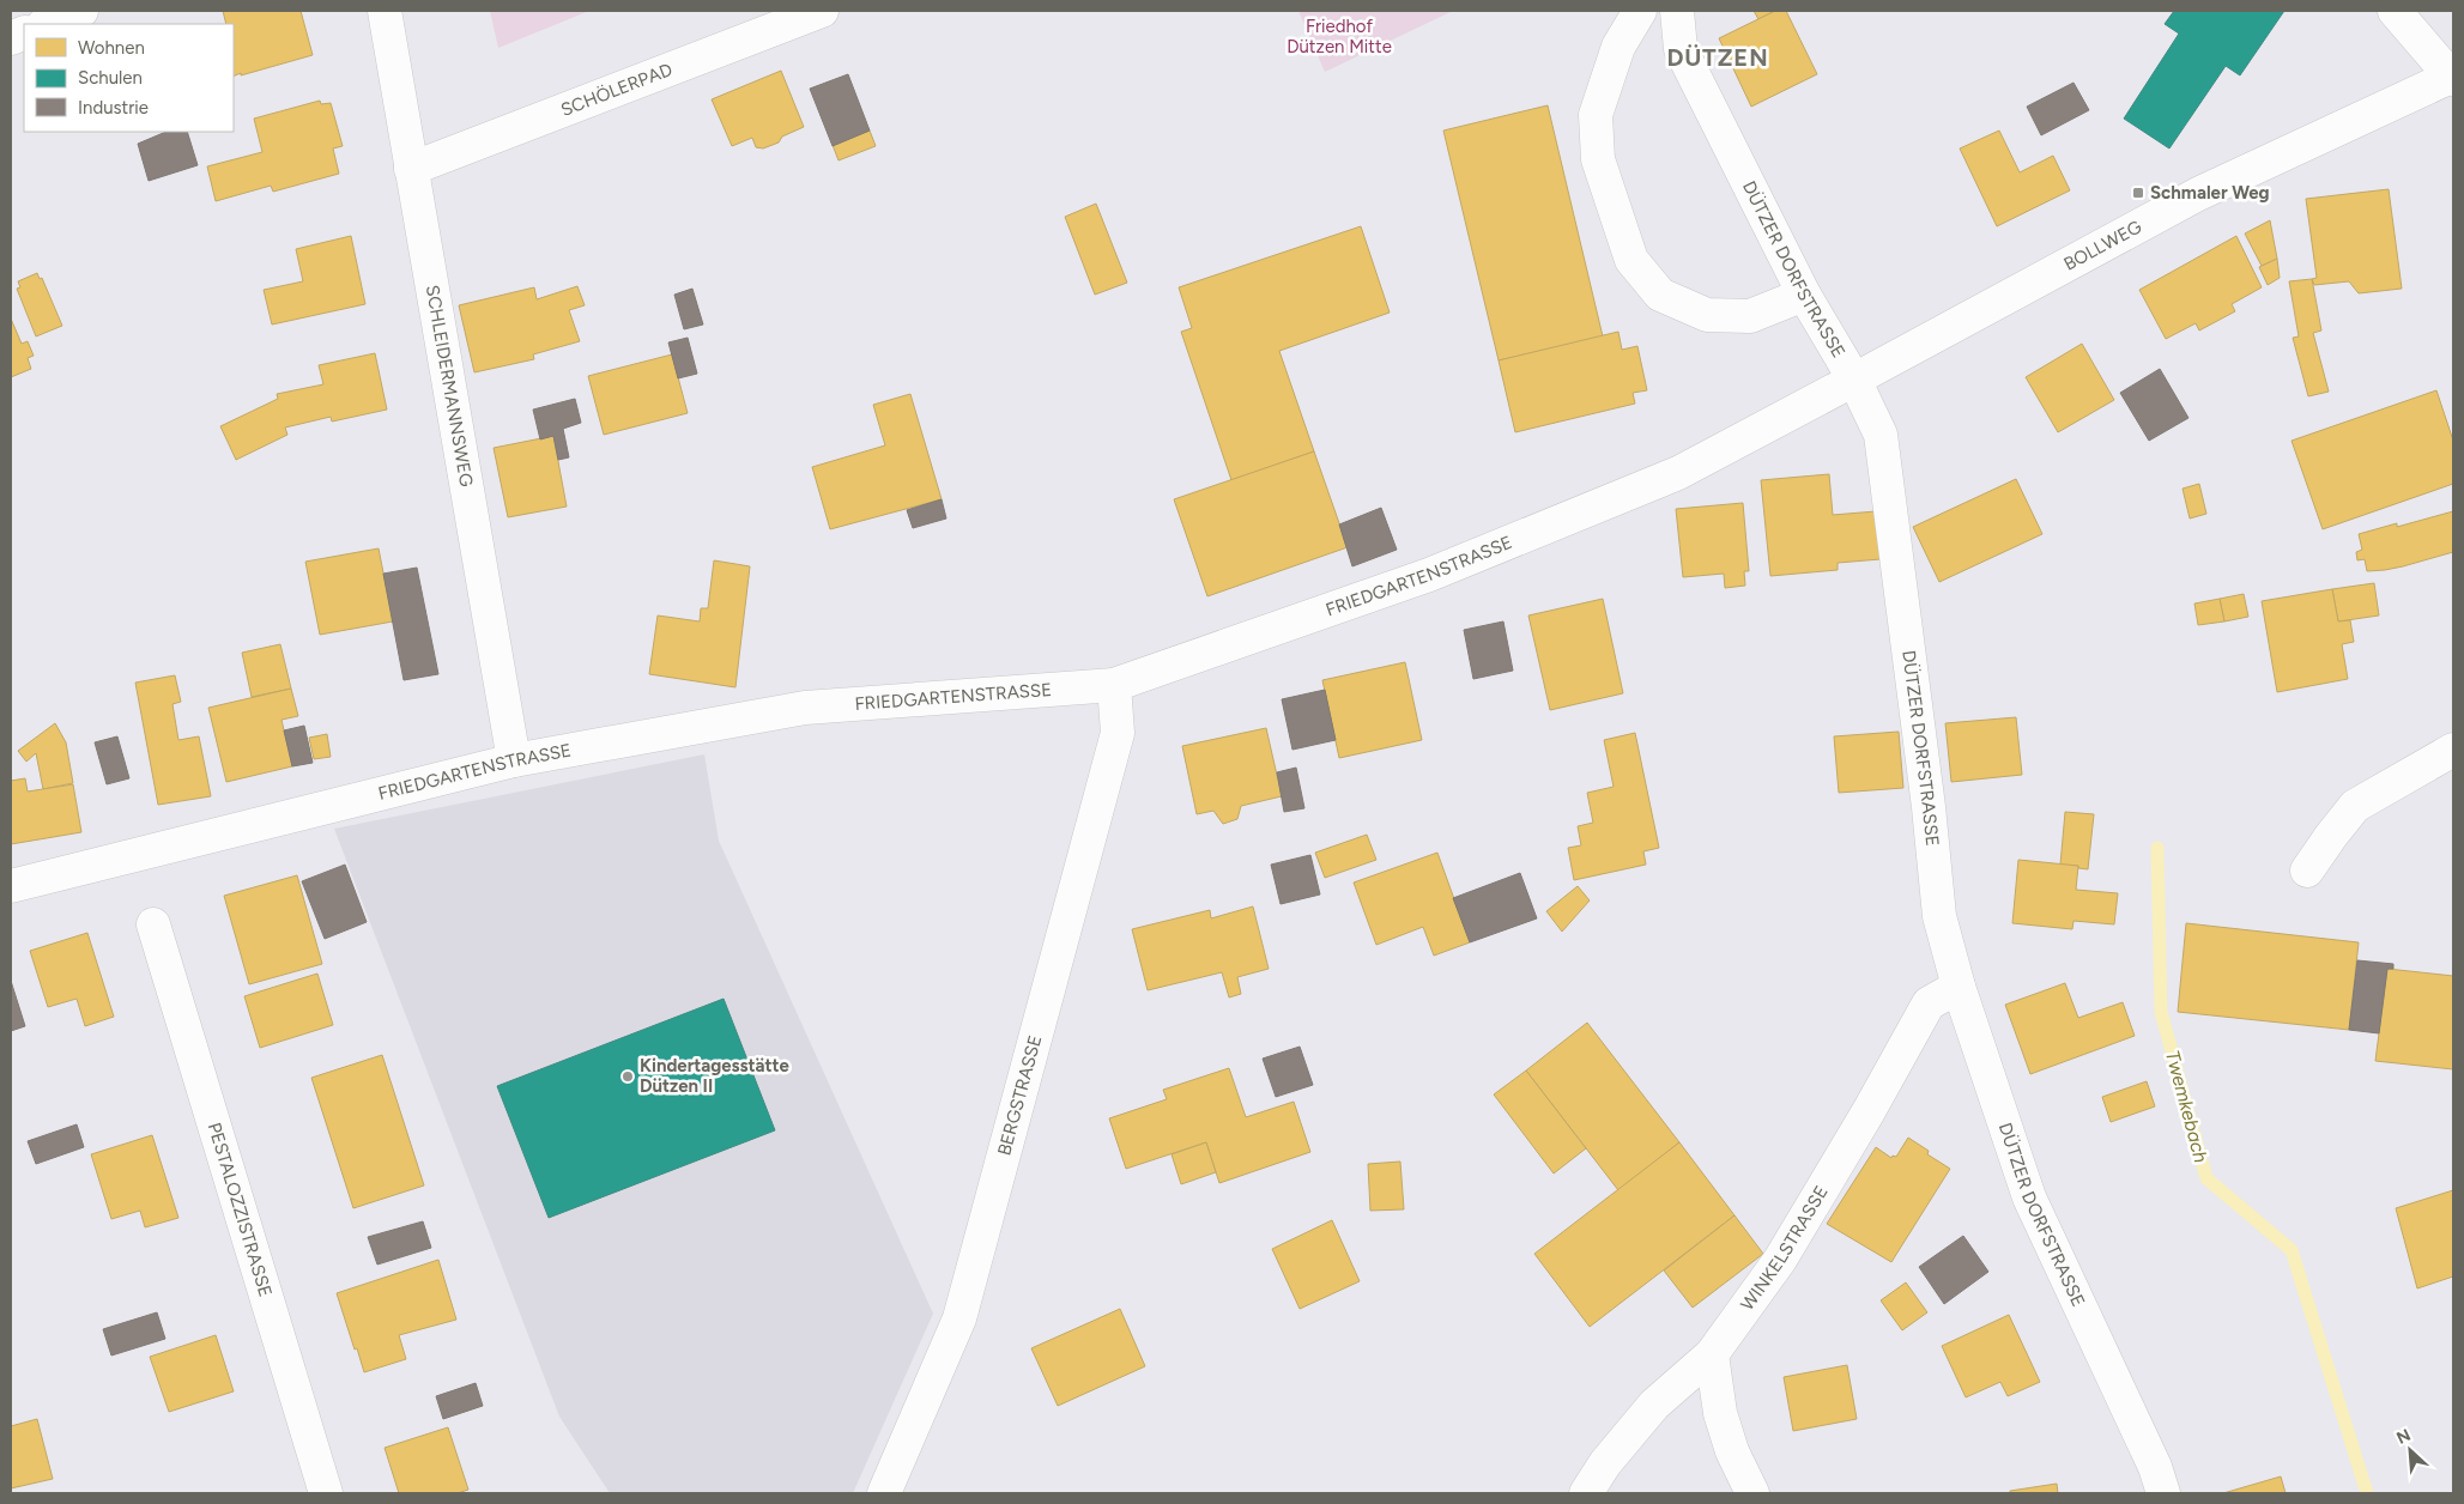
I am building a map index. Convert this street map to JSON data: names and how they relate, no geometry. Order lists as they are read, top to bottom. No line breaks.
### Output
{"streets":{"street":["SCHÖLERPAD","BOLLWEG","DÜTZER DORFSTRASSE","SCHLEIDERMANNSWEG","FRIEDGARTENSTRASSE","BERGSTRASSE","PESTALOZZISTRASSE","WINKELSTRASSE"]},"crossings":[["SCHÖLERPAD","SCHLEIDERMANNSWEG"],["BOLLWEG","DÜTZER DORFSTRASSE"],["BOLLWEG","FRIEDGARTENSTRASSE"],["DÜTZER DORFSTRASSE","FRIEDGARTENSTRASSE"],["DÜTZER DORFSTRASSE","WINKELSTRASSE"],["SCHLEIDERMANNSWEG","FRIEDGARTENSTRASSE"],["FRIEDGARTENSTRASSE","BERGSTRASSE"]],"districts":["DÜTZEN"],"water":["Twemkebach"],"parks":["Friedhof Dützen Mitte"],"places":{"transit":["Schmaler Weg"],"other":["Kindertagesstätte Dützen II"]},"legend":["Wohnen","Schulen","Industrie"],"north":"top left"}
